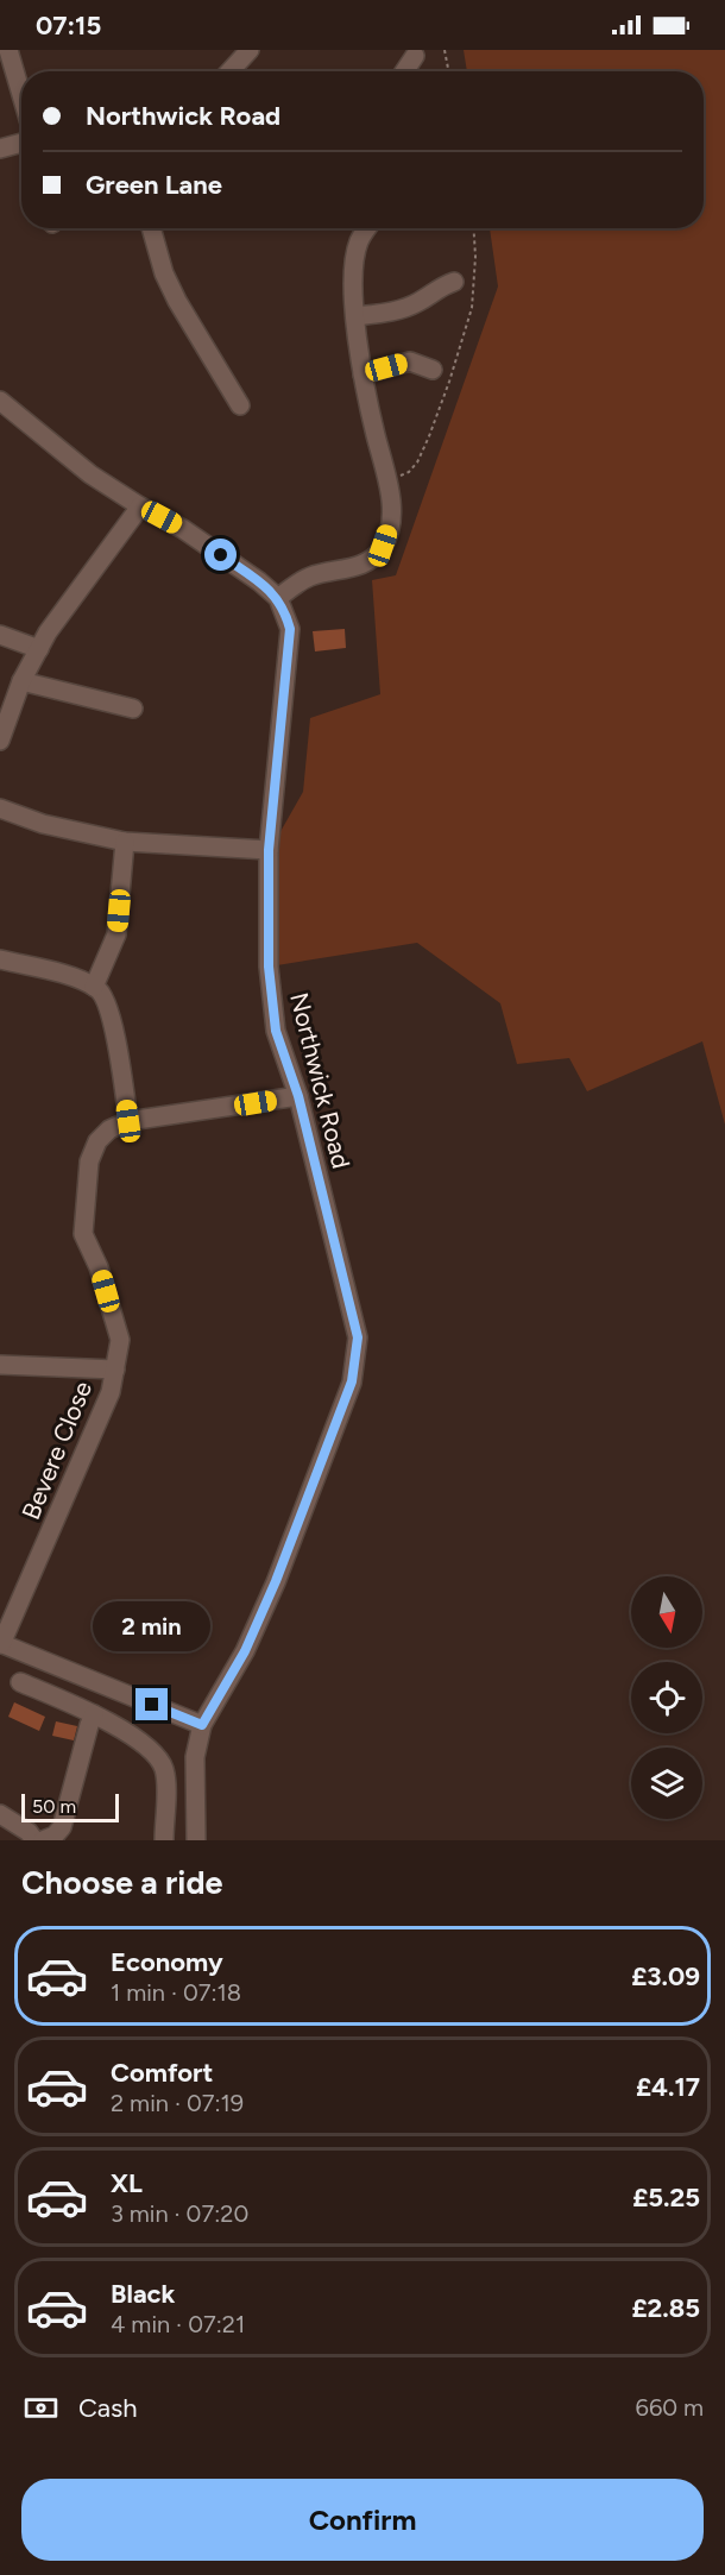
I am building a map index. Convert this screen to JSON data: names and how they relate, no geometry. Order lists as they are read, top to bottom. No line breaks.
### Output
{"streets":{"street":["Northwick Road","Bevere Close"]},"crossings":[["Northwick Road","Bevere Close"]],"scale_bar":"50 m","north":"bottom","page":{"status":"07:15","banner":["Northwick Road","Green Lane"],"bubble":"2 min","scale":"50 m","heading":"Choose a ride","list":[{"name":"Economy","note":"1 min · 07:18","value":"£3.09"},{"name":"Comfort","note":"2 min · 07:19","value":"£4.17"},{"name":"XL","note":"3 min · 07:20","value":"£5.25"},{"name":"Black","note":"4 min · 07:21","value":"£2.85"}],"pay":["Cash","660 m"],"buttons":"Confirm"}}
